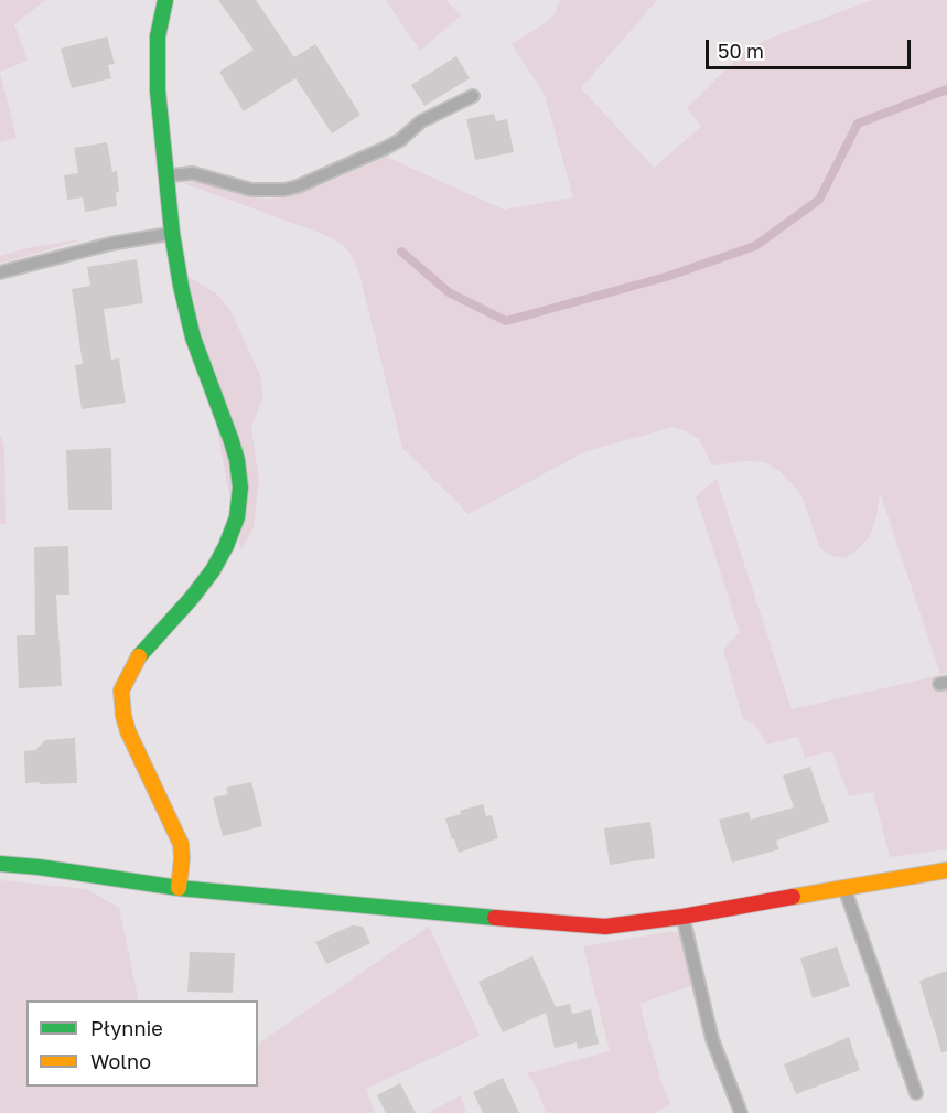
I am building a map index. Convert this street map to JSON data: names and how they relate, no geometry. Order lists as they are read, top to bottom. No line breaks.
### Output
{"legend":["Płynnie","Wolno"],"scale_bar":"50 m"}
